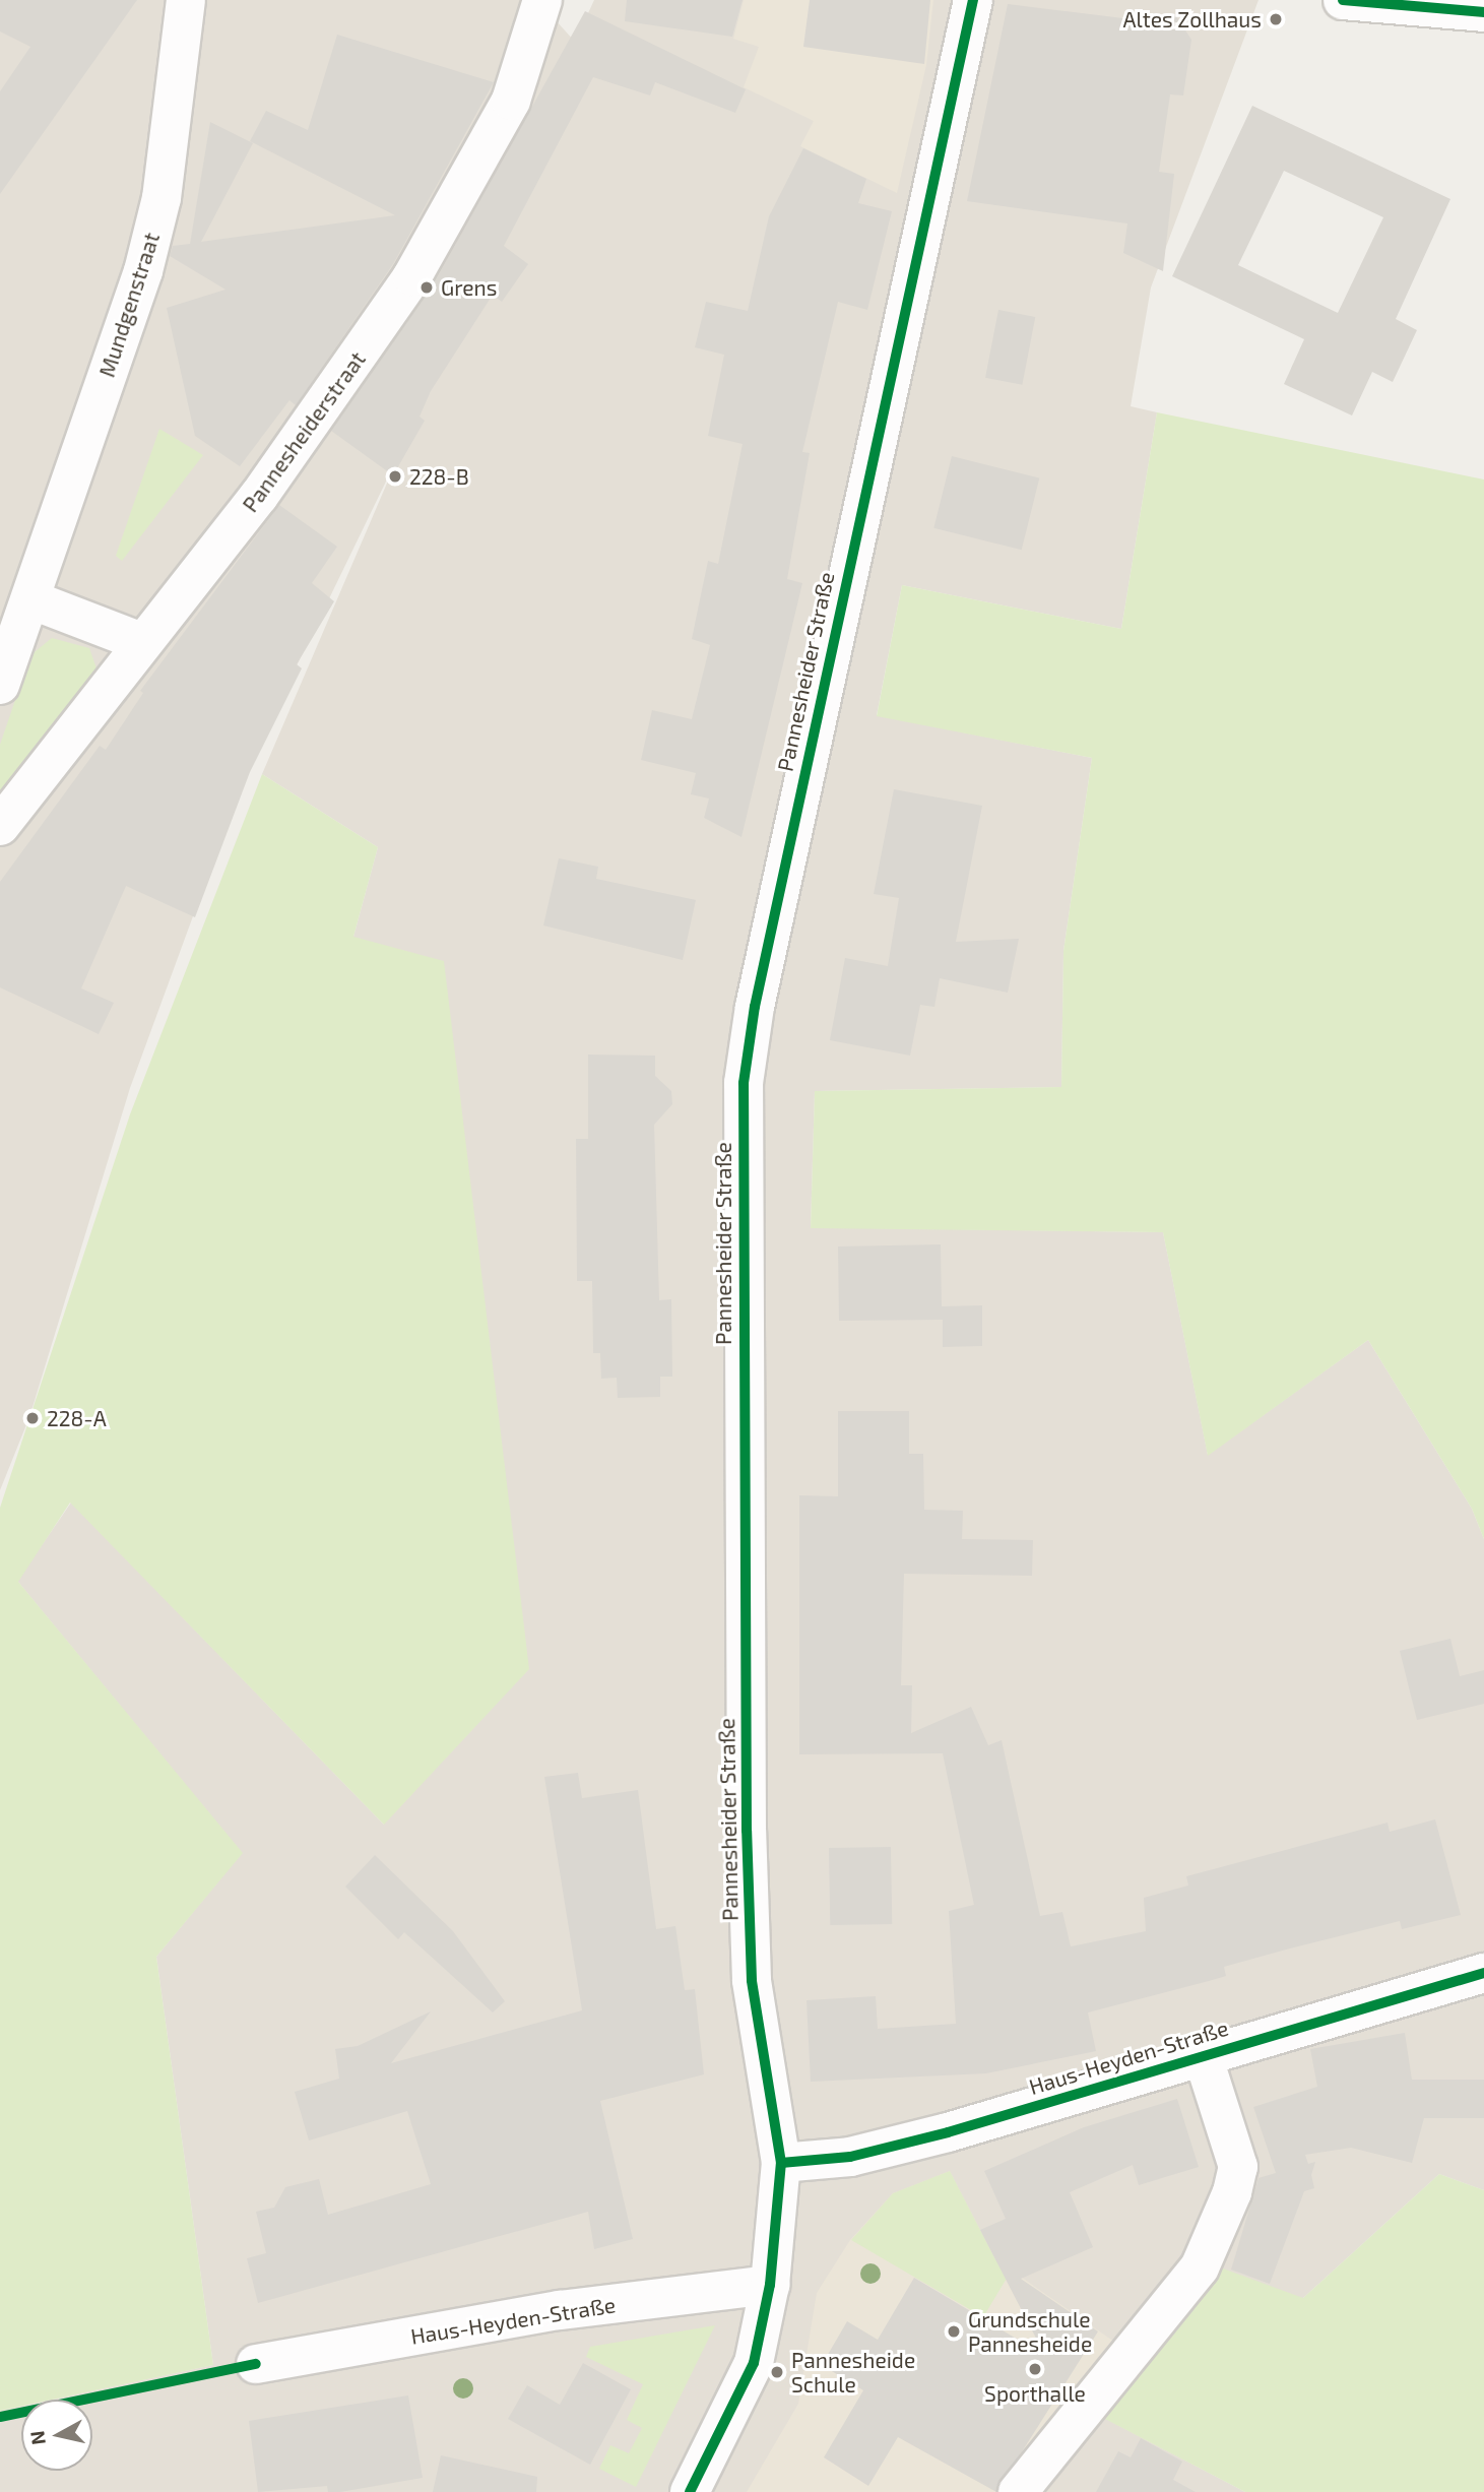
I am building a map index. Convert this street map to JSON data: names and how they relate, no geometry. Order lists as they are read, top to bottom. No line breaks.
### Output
{"streets":{"street":["Mundgenstraat","Pannesheiderstraat","Pannesheider Straße","Haus-Heyden-Straße"]},"crossings":[["Pannesheider Straße","Haus-Heyden-Straße"]],"places":["Altes Zollhaus","Grens","228-B","228-A","Grundschule Pannesheide","Sporthalle","Pannesheide Schule"],"north":"left"}
